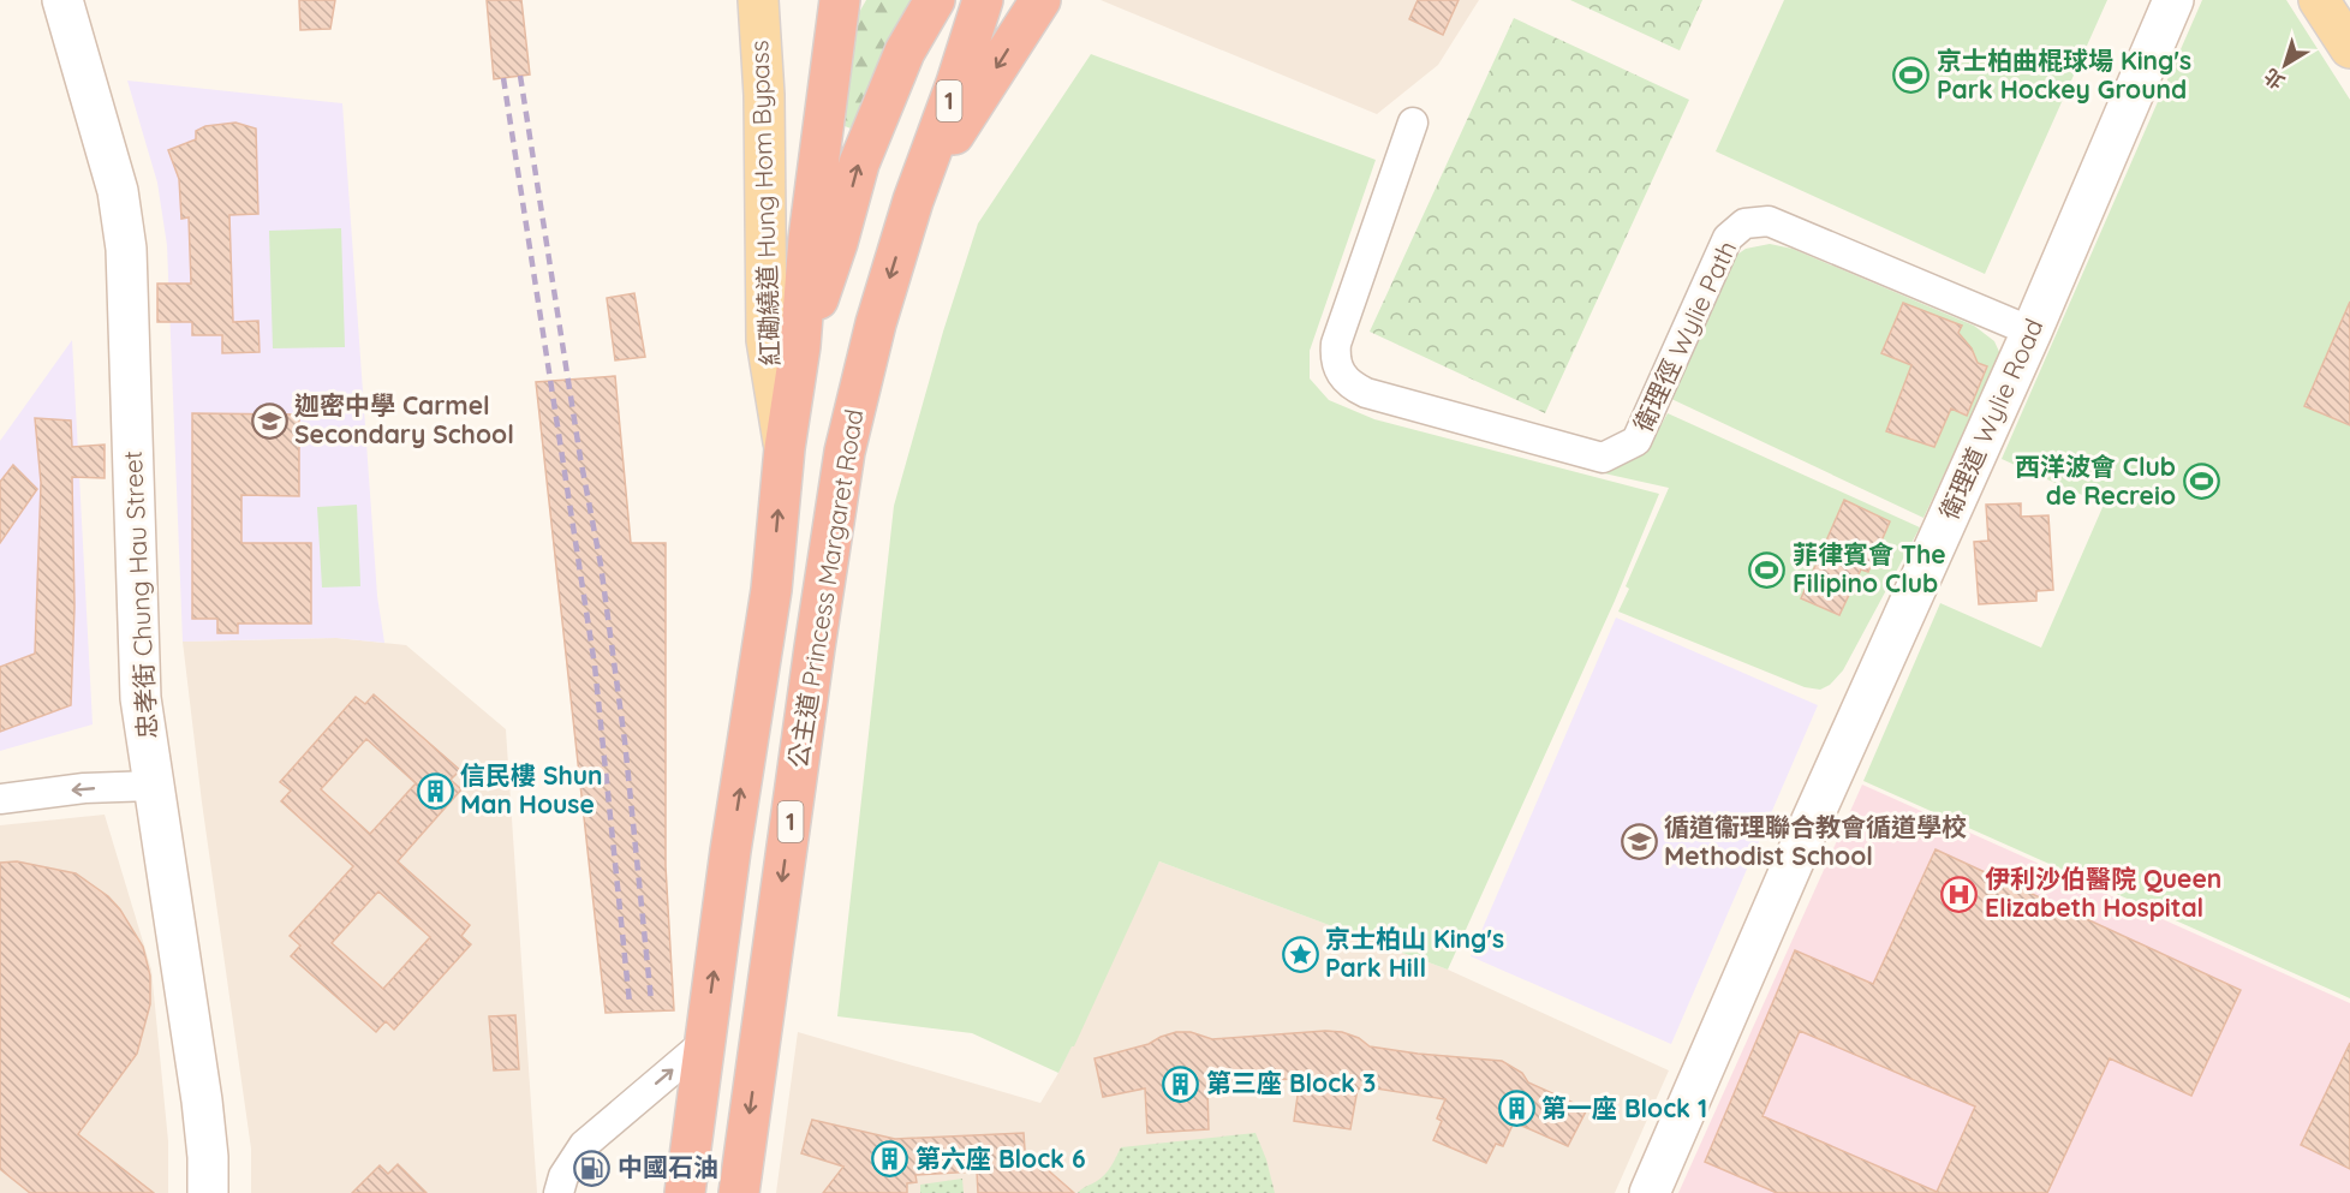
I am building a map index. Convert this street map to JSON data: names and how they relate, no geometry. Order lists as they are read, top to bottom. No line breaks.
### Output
{"streets":{"highway":["1","公主道 Princess Margaret Road"],"main road":["紅磡繞道 Hung Hom Bypass"],"street":["衛理徑 Wylie Path","衛理道 Wylie Road","忠孝街 Chung Hau Street"]},"crossings":[["衛理徑 Wylie Path","衛理道 Wylie Road"]],"places":{"sports":["京士柏曲棍球場 King's Park Hockey Ground","西洋波會 Club de Recreio","菲律賓會 The Filipino Club"],"school or university":["迦密中學 Carmel Secondary School","循道衞理聯合教會循道學校 Methodist School"],"building":["信民樓 Shun Man House","第三座 Block 3","第一座 Block 1","第六座 Block 6"],"hospital":["伊利沙伯醫院 Queen Elizabeth Hospital"],"place":["京士柏山 King's Park Hill"],"fuel station":["中國石油"]},"north":"bottom left"}
